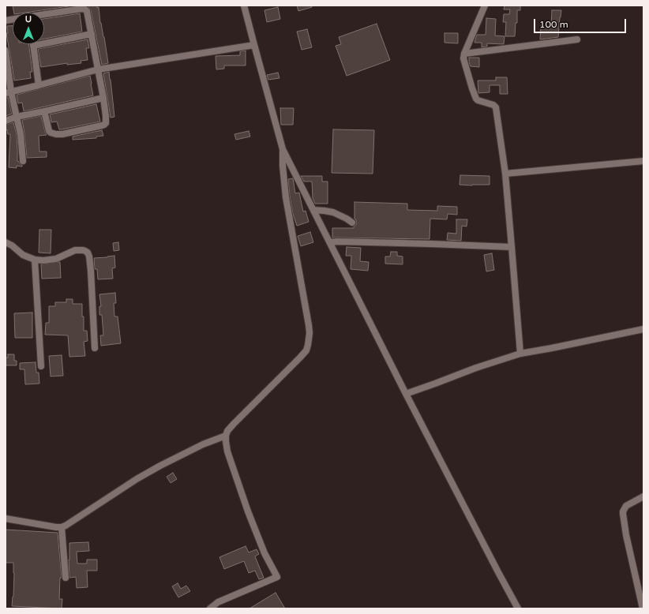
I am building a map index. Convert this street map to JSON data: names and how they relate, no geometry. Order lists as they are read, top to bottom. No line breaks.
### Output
{"scale_bar":"100 m","north":"top"}
